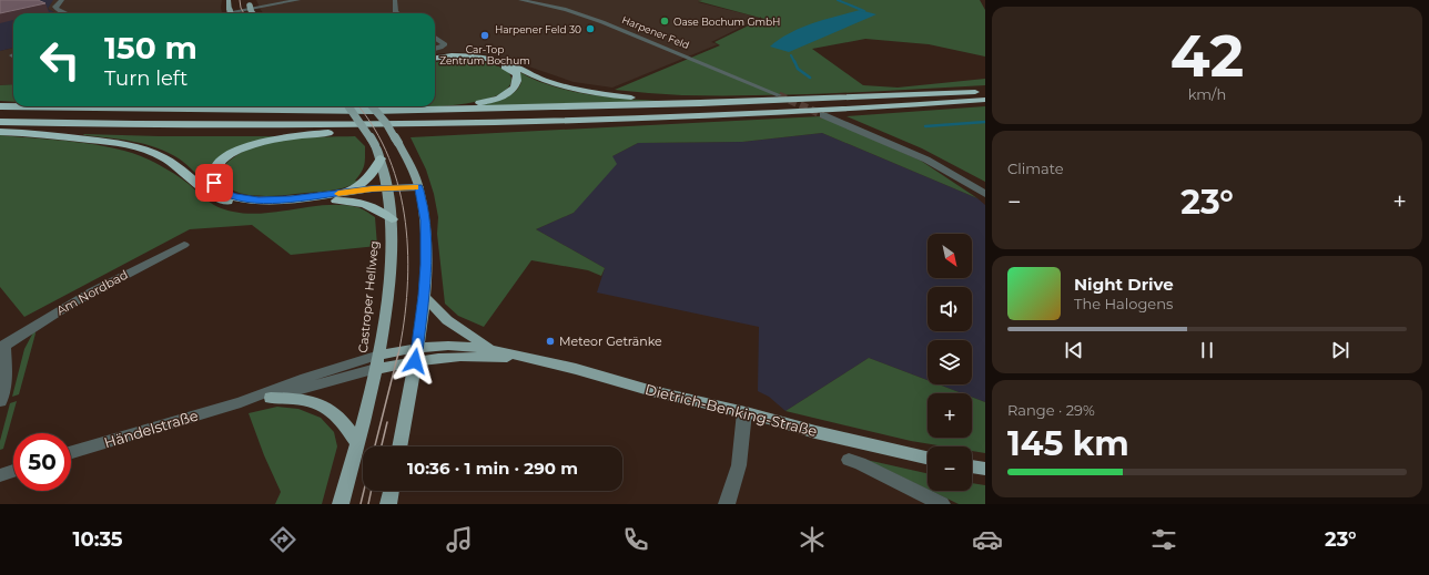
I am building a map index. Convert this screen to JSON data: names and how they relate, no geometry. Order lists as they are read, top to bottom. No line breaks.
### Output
{"streets":{"main road":["Castroper Hellweg","Dietrich-Benking-Straße","Händelstraße"],"street":["Harpener Feld","Am Nordbad"]},"crossings":[["Castroper Hellweg","Händelstraße"]],"places":["Oase Bochum GmbH","Harpener Feld 30","Car-Top Zentrum Bochum","Meteor Getränke"],"north":"bottom right","page":{"tile":[["42","km/h"],"Climate",["Range · 29%","145 km"]],"turn":["150 m","Turn left"],"heat":["−","23°","+"],"map_buttons":["+","−"],"song":["Night Drive","The Halogens"],"limit":"50","trip":"10:36 · 1 min · 290 m","tabs":["10:35","23°"]}}
